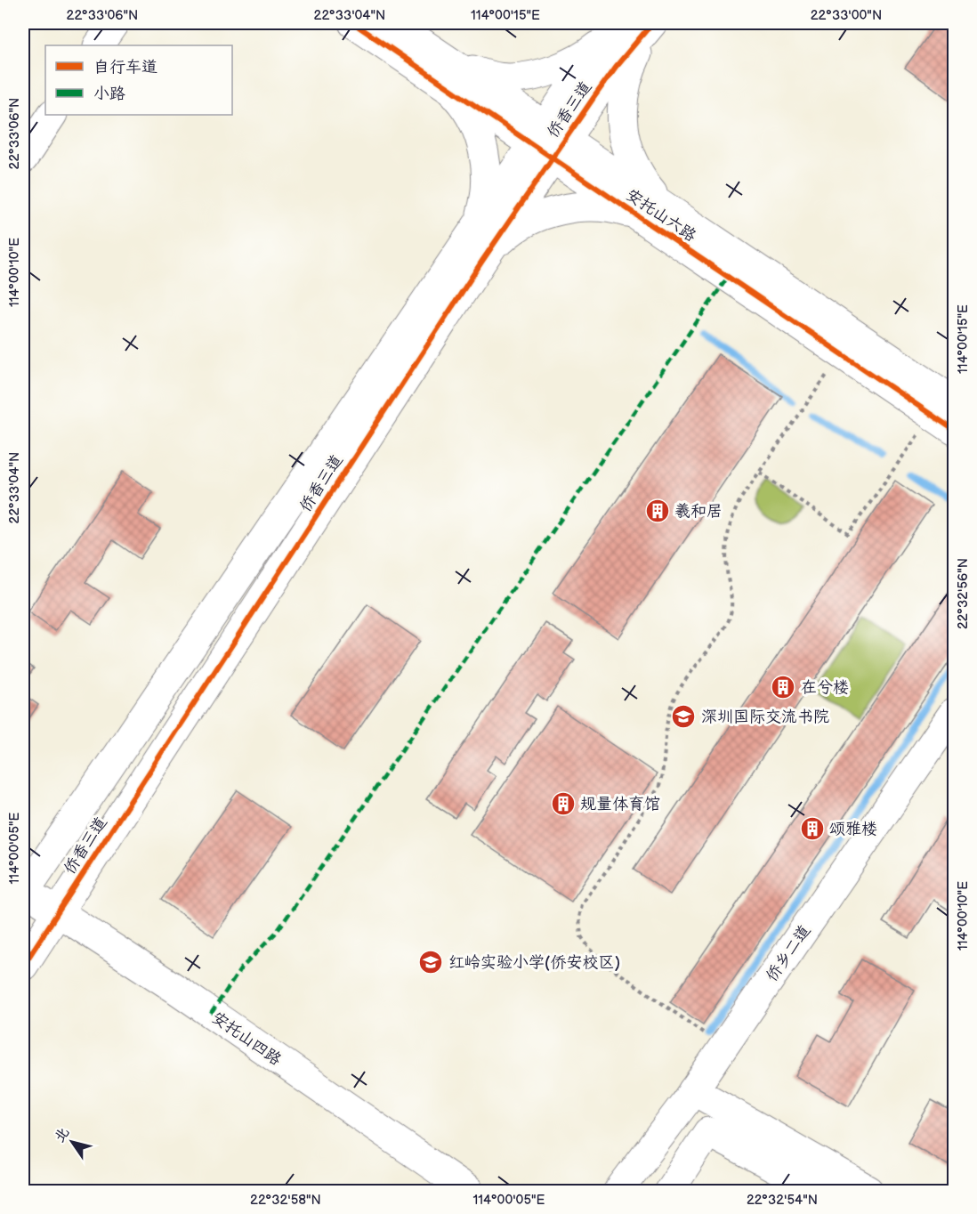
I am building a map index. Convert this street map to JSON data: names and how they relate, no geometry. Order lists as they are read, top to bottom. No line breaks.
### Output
{"streets":{"street":["侨香三道","安托山六路","侨乡二道","安托山四路"]},"crossings":[["侨香三道","安托山六路"],["侨香三道","安托山四路"]],"places":{"building":["羲和居","在兮楼","规量体育馆","颂雅楼"],"school or university":["深圳国际交流书院","红岭实验小学(侨安校区)"]},"legend":["自行车道","小路"],"north":"top left","coordinates":["22°33'06\"N","22°33'04\"N","114°00'15\"E","22°33'00\"N","114°00'10\"E","22°32'56\"N","114°00'05\"E","22°32'58\"N","22°32'54\"N"]}
